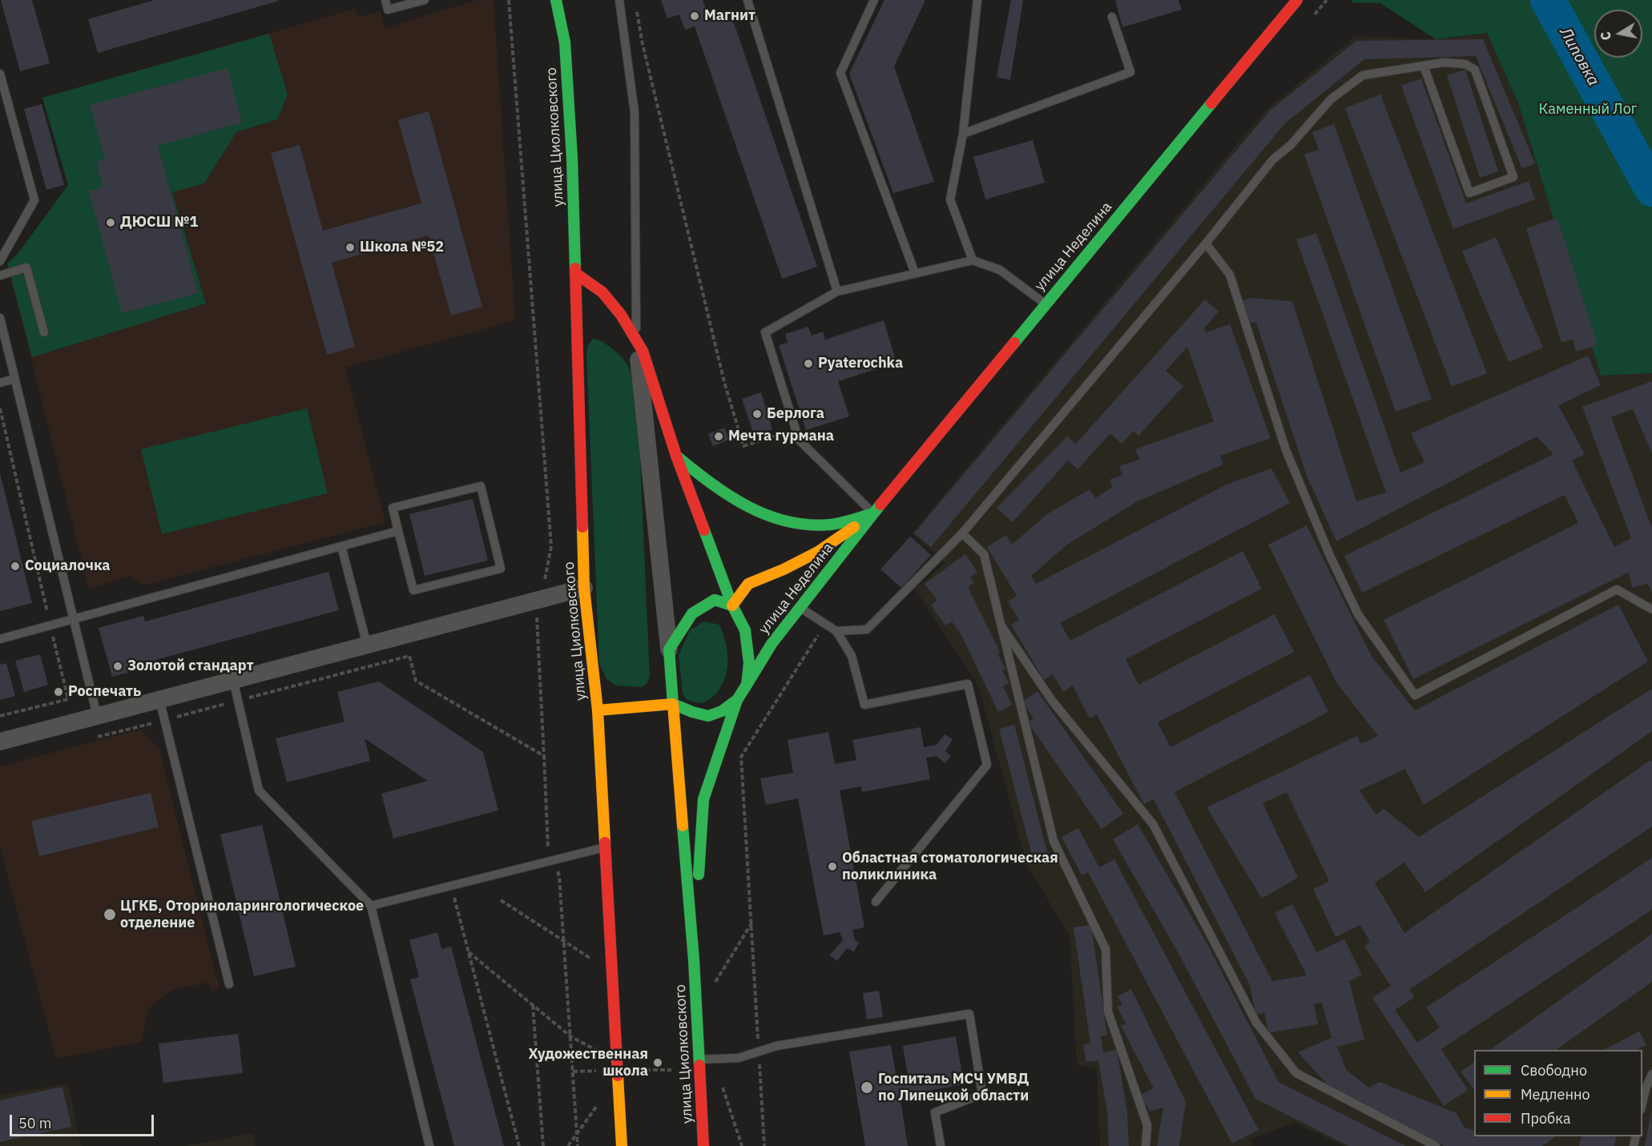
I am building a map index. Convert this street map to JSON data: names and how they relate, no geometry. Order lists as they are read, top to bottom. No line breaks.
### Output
{"streets":{"main road":["улица Циолковского","улица Неделина"]},"crossings":[["улица Циолковского","улица Неделина"]],"water":["Липовка"],"parks":["Каменный Лог"],"places":["Магнит","ДЮСШ №1","Школа №52","Pyaterochka","Берлога","Мечта гурмана","Социалочка","Золотой стандарт","Роспечать","Областная стоматологическая поликлиника","ЦГКБ, Оториноларингологическое отделение","Художественная школа","Госпиталь МСЧ УМВД по Липецкой области"],"legend":["Свободно","Медленно","Пробка"],"scale_bar":"50 m","north":"left"}
